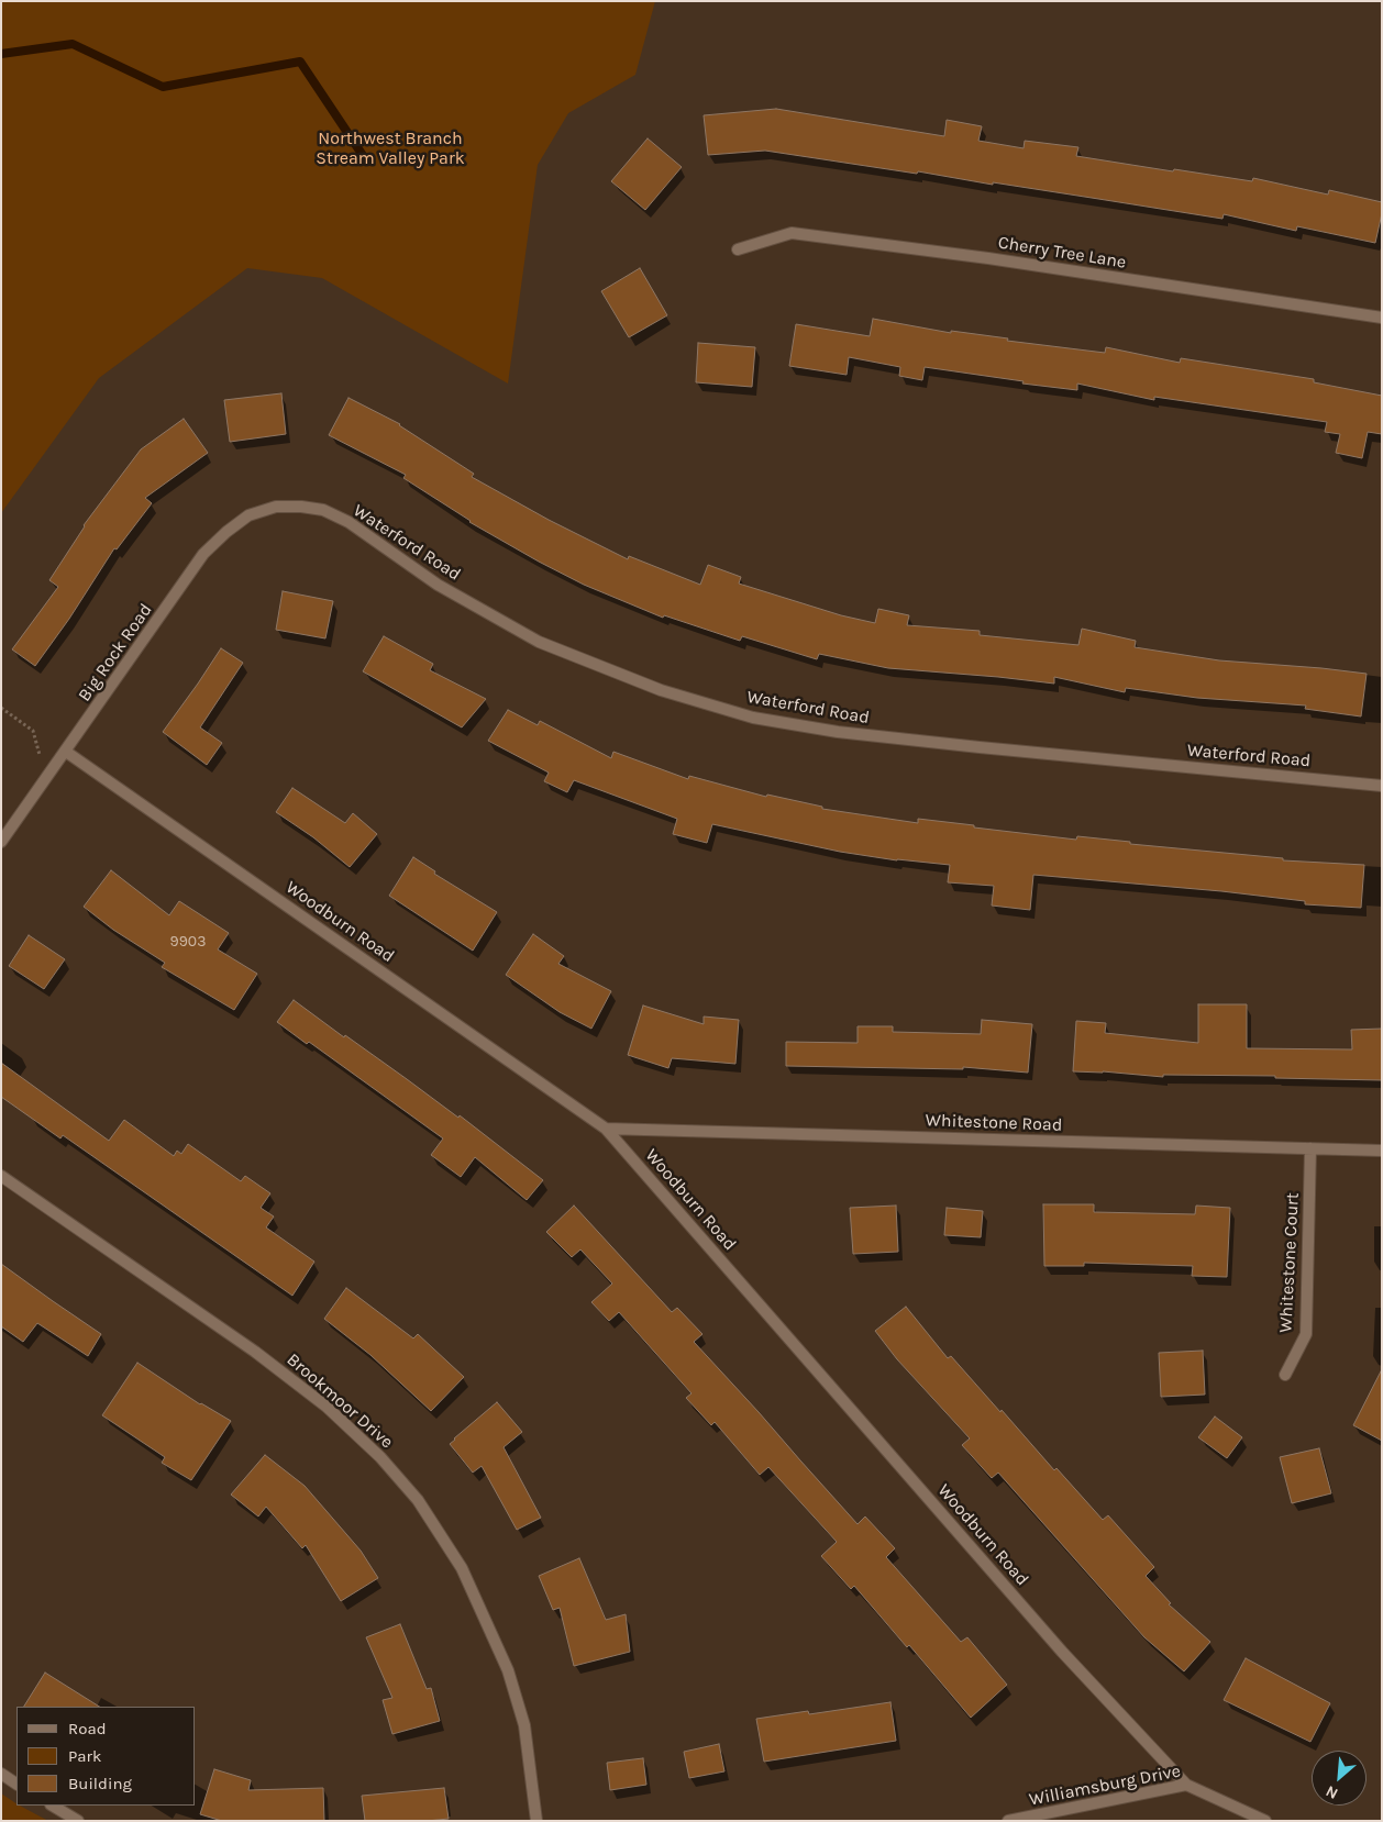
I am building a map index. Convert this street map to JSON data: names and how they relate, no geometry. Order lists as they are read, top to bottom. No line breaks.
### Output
{"streets":{"street":["Cherry Tree Lane","Waterford Road","Big Rock Road","Woodburn Road","Whitestone Road","Whitestone Court","Brookmoor Drive","Williamsburg Drive"]},"crossings":[["Waterford Road","Big Rock Road"],["Big Rock Road","Woodburn Road"],["Woodburn Road","Whitestone Road"],["Woodburn Road","Williamsburg Drive"],["Whitestone Road","Whitestone Court"]],"parks":["Northwest Branch Stream Valley Park"],"house_numbers":["9903"],"legend":["Road","Park","Building"],"north":"bottom left"}
